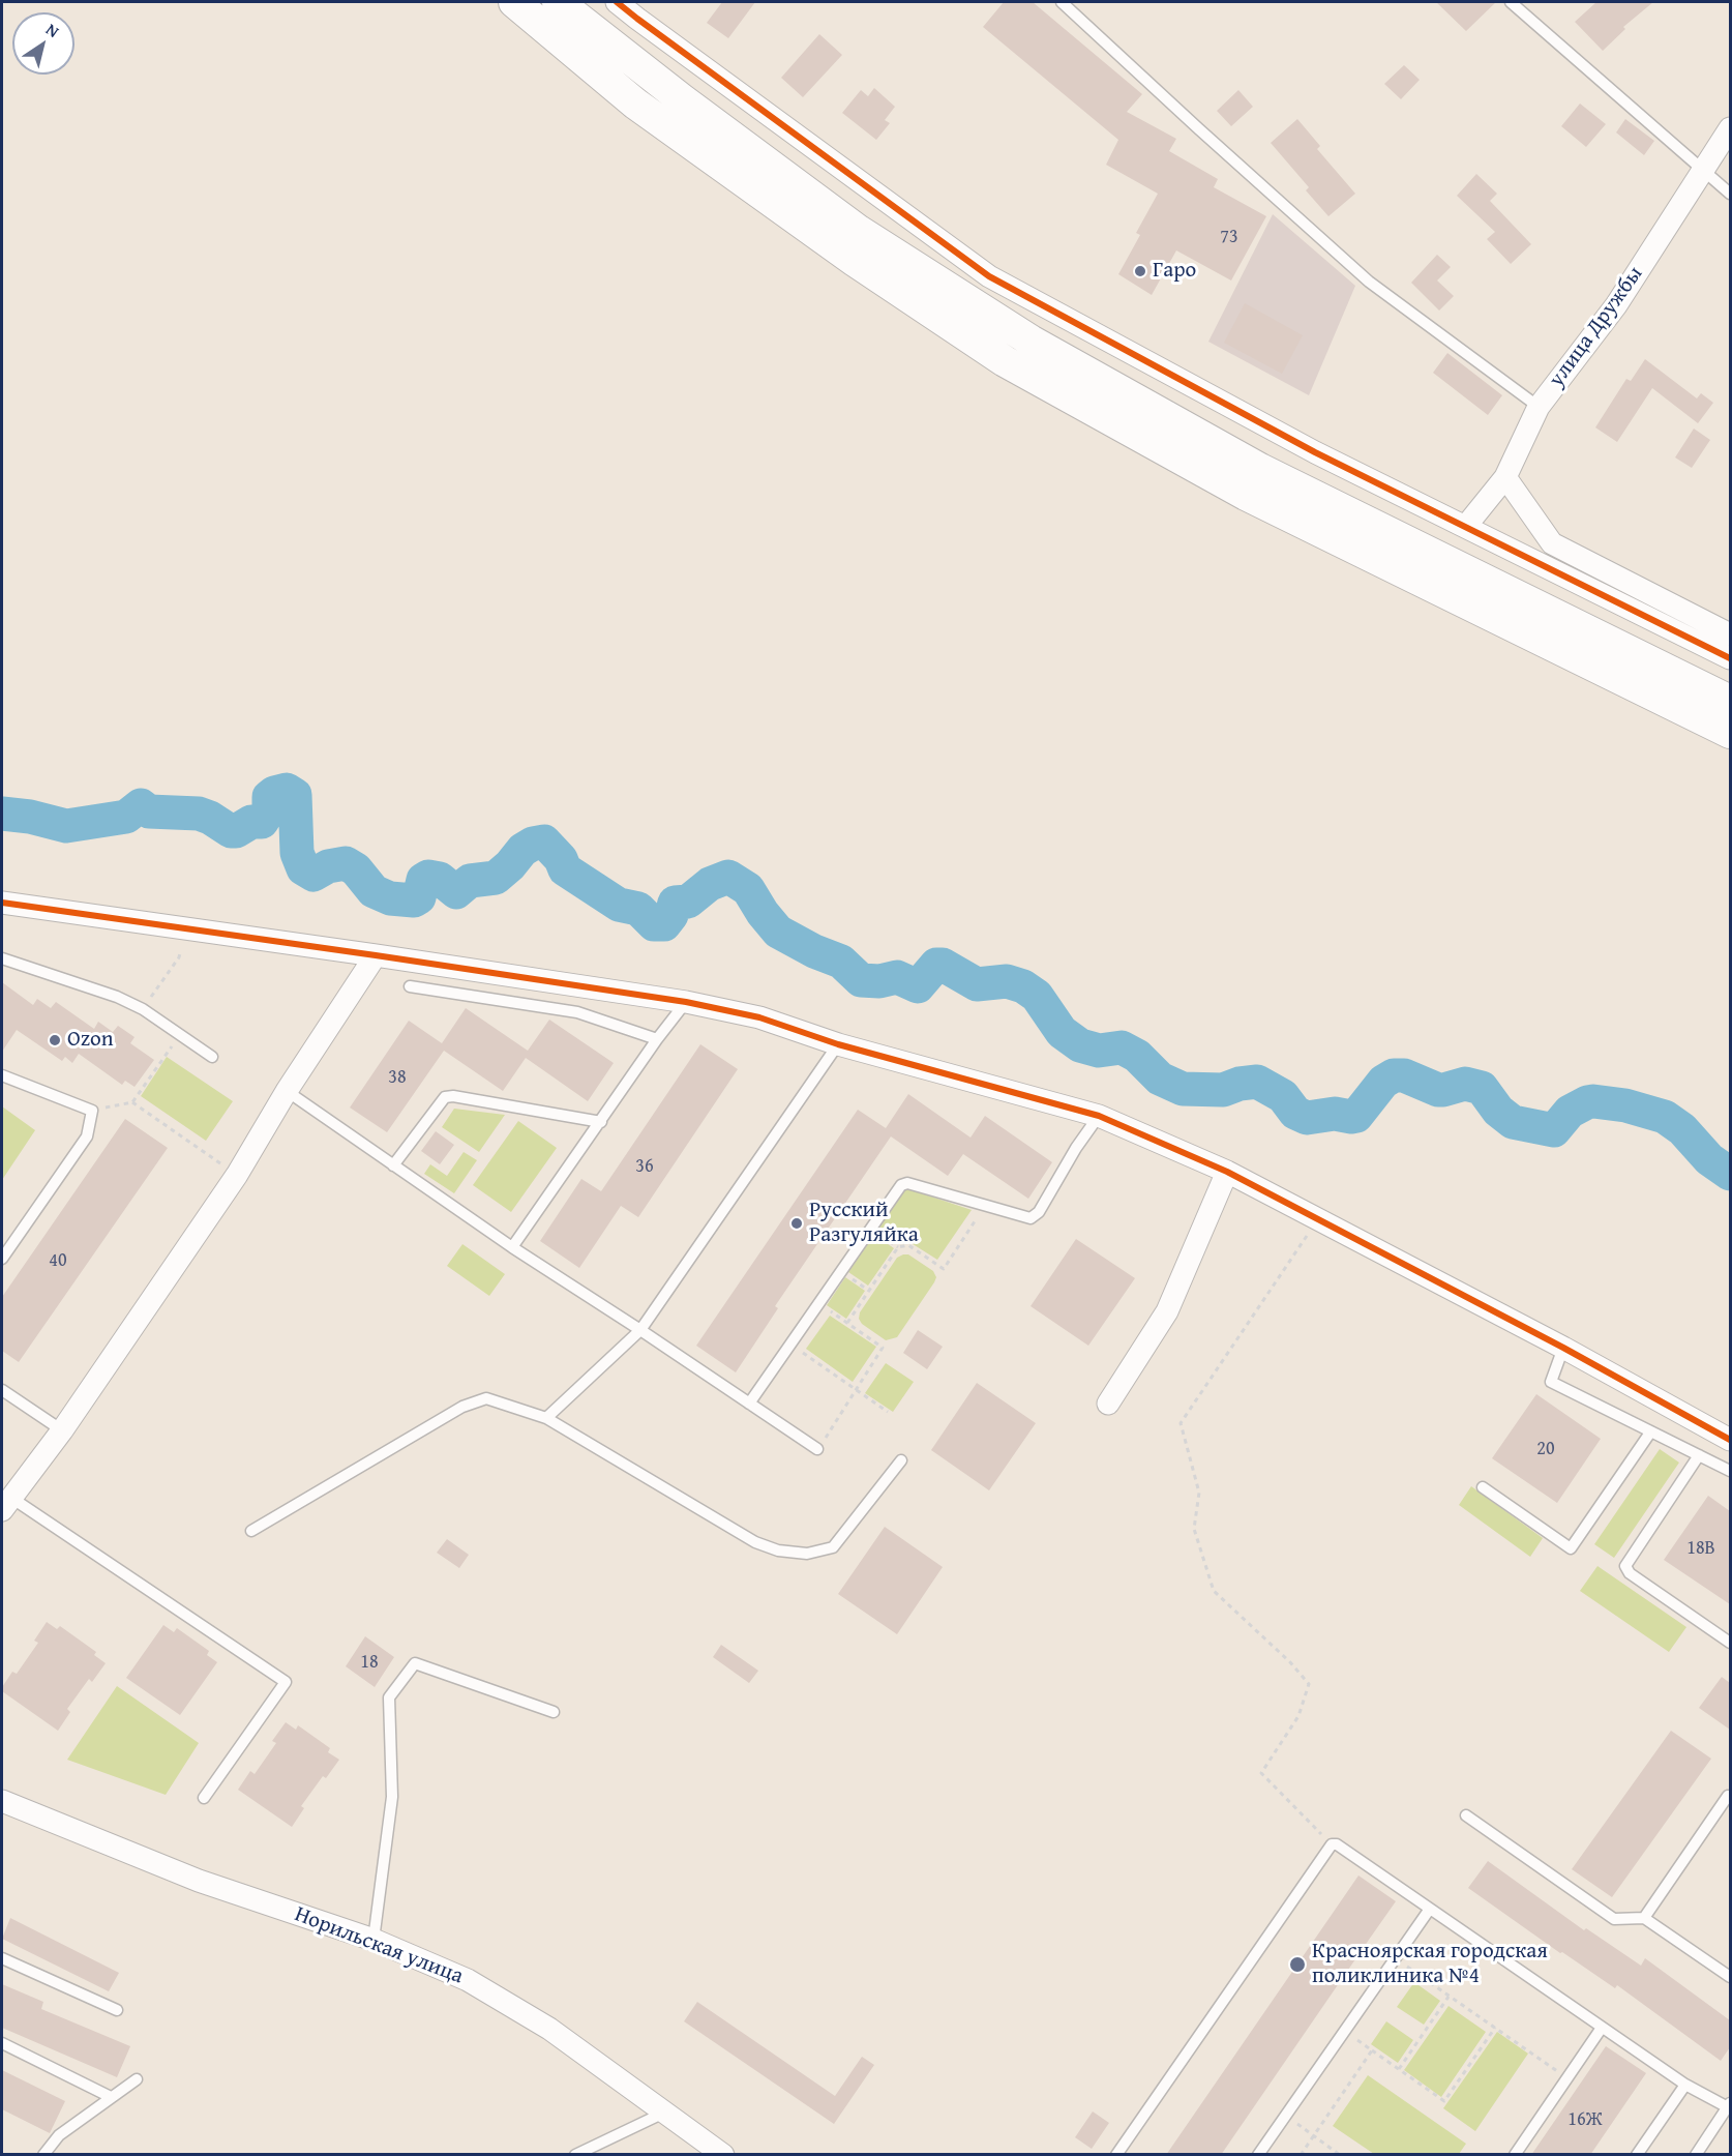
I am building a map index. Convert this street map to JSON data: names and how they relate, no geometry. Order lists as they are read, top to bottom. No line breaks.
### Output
{"streets":{"street":["улица Дружбы","Норильская улица"]},"places":["Гаро","Ozon","Русский Разгуляйка","Красноярская городская поликлиника №4"],"house_numbers":["73","38","36","40","20","18В","18","16Ж"],"north":"top right"}
